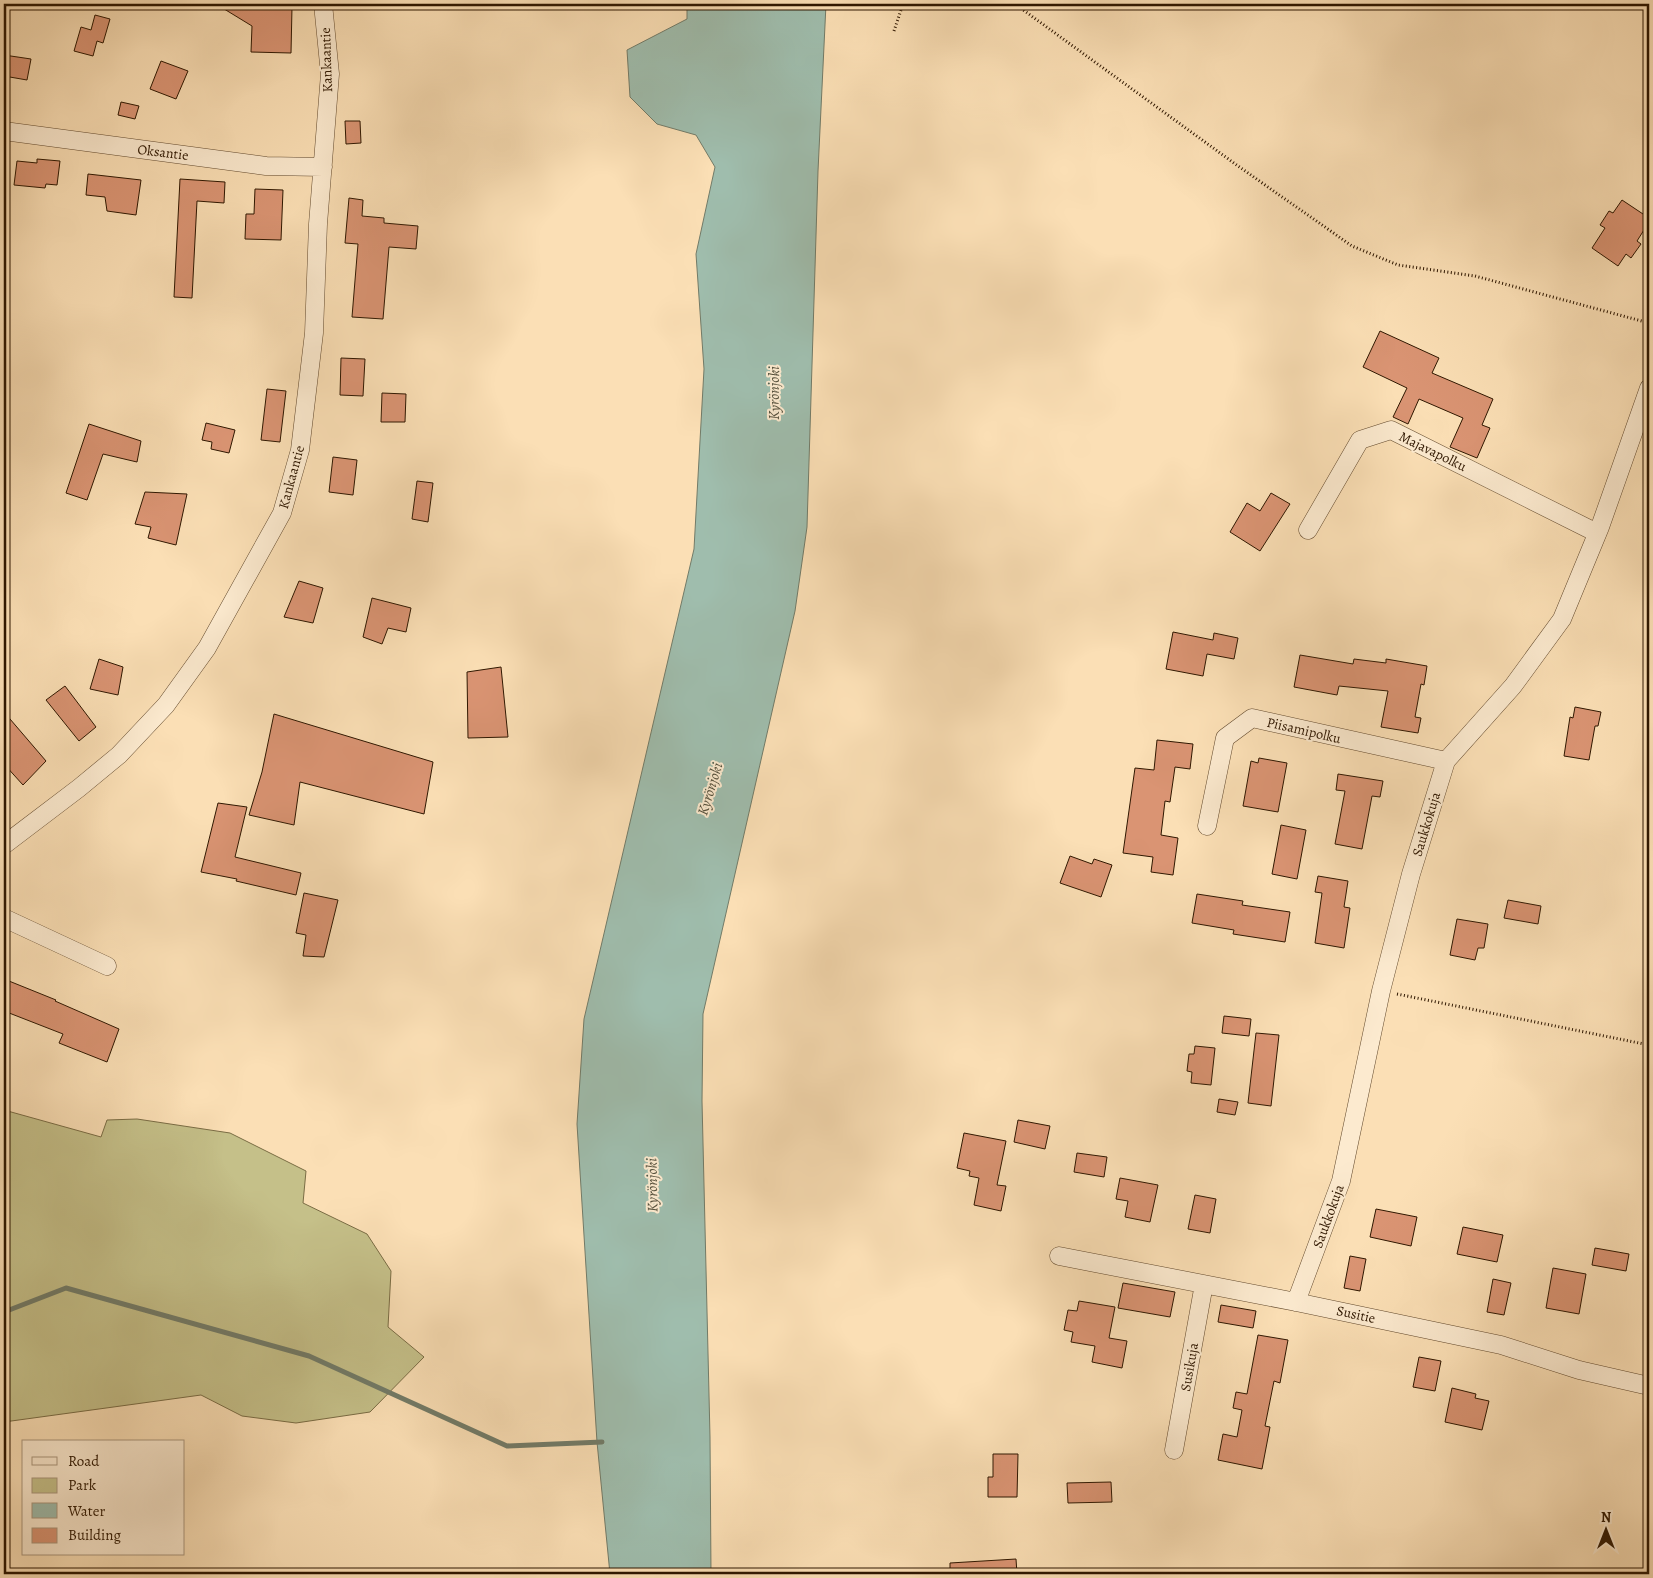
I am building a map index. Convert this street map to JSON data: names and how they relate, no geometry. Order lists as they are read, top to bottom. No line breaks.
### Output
{"streets":{"street":["Kankaantie","Oksantie","Majavapolku","Piisamipolku","Saukkokuja","Susitie","Susikuja"]},"crossings":[["Kankaantie","Oksantie"],["Majavapolku","Saukkokuja"],["Piisamipolku","Saukkokuja"],["Saukkokuja","Susitie"],["Susitie","Susikuja"]],"water":["Kyrönjoki"],"legend":["Road","Park","Water","Building"],"north":"top"}
